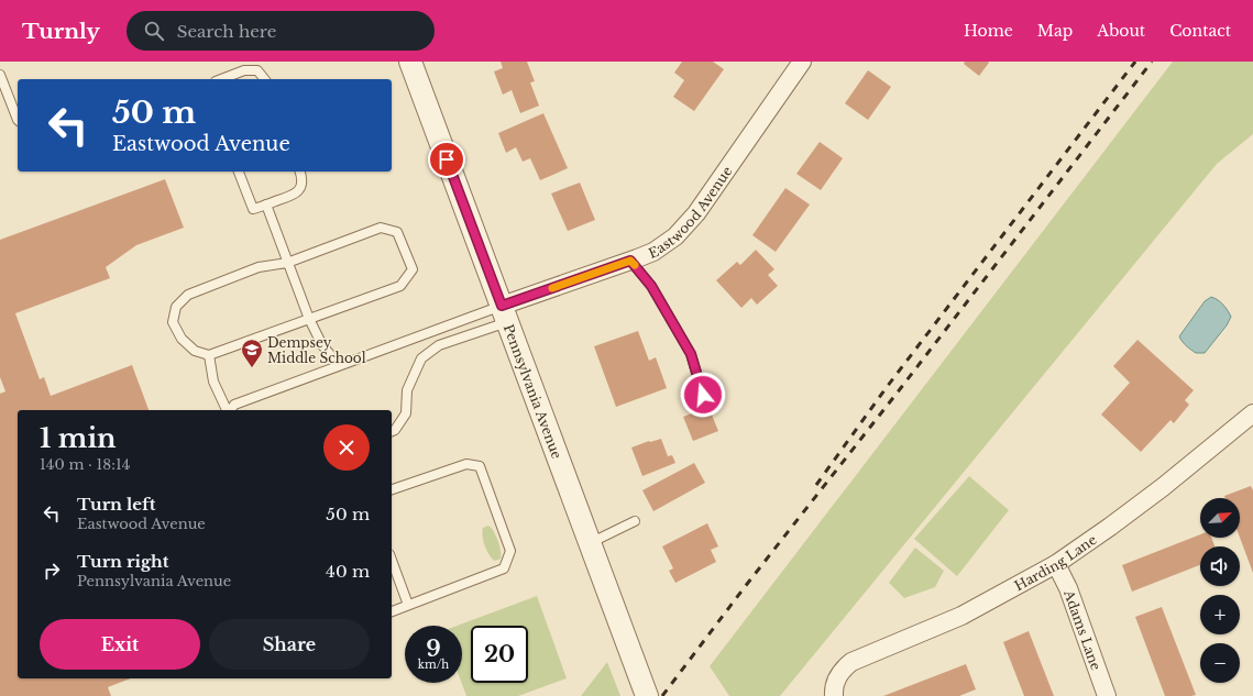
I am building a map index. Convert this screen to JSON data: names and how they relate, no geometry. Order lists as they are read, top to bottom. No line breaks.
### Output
{"streets":{"street":["Eastwood Avenue","Pennsylvania Avenue","Harding Lane","Adams Lane"]},"crossings":[["Eastwood Avenue","Pennsylvania Avenue"],["Harding Lane","Adams Lane"]],"places":{"school or university":["Dempsey Middle School"]},"north":"top right","page":{"header":"Turnly","search":"Search here","nav":["Home","Map","About","Contact"],"turn":["50 m","Eastwood Avenue"],"heading":["1 min","140 m · 18:14"],"list":[{"name":"Turn left","note":"Eastwood Avenue","value":"50 m"},{"name":"Turn right","note":"Pennsylvania Avenue","value":"40 m"}],"map_buttons":["+","−"],"buttons":["Exit","Share"],"speed":"9 km/h","limit":"20"}}
